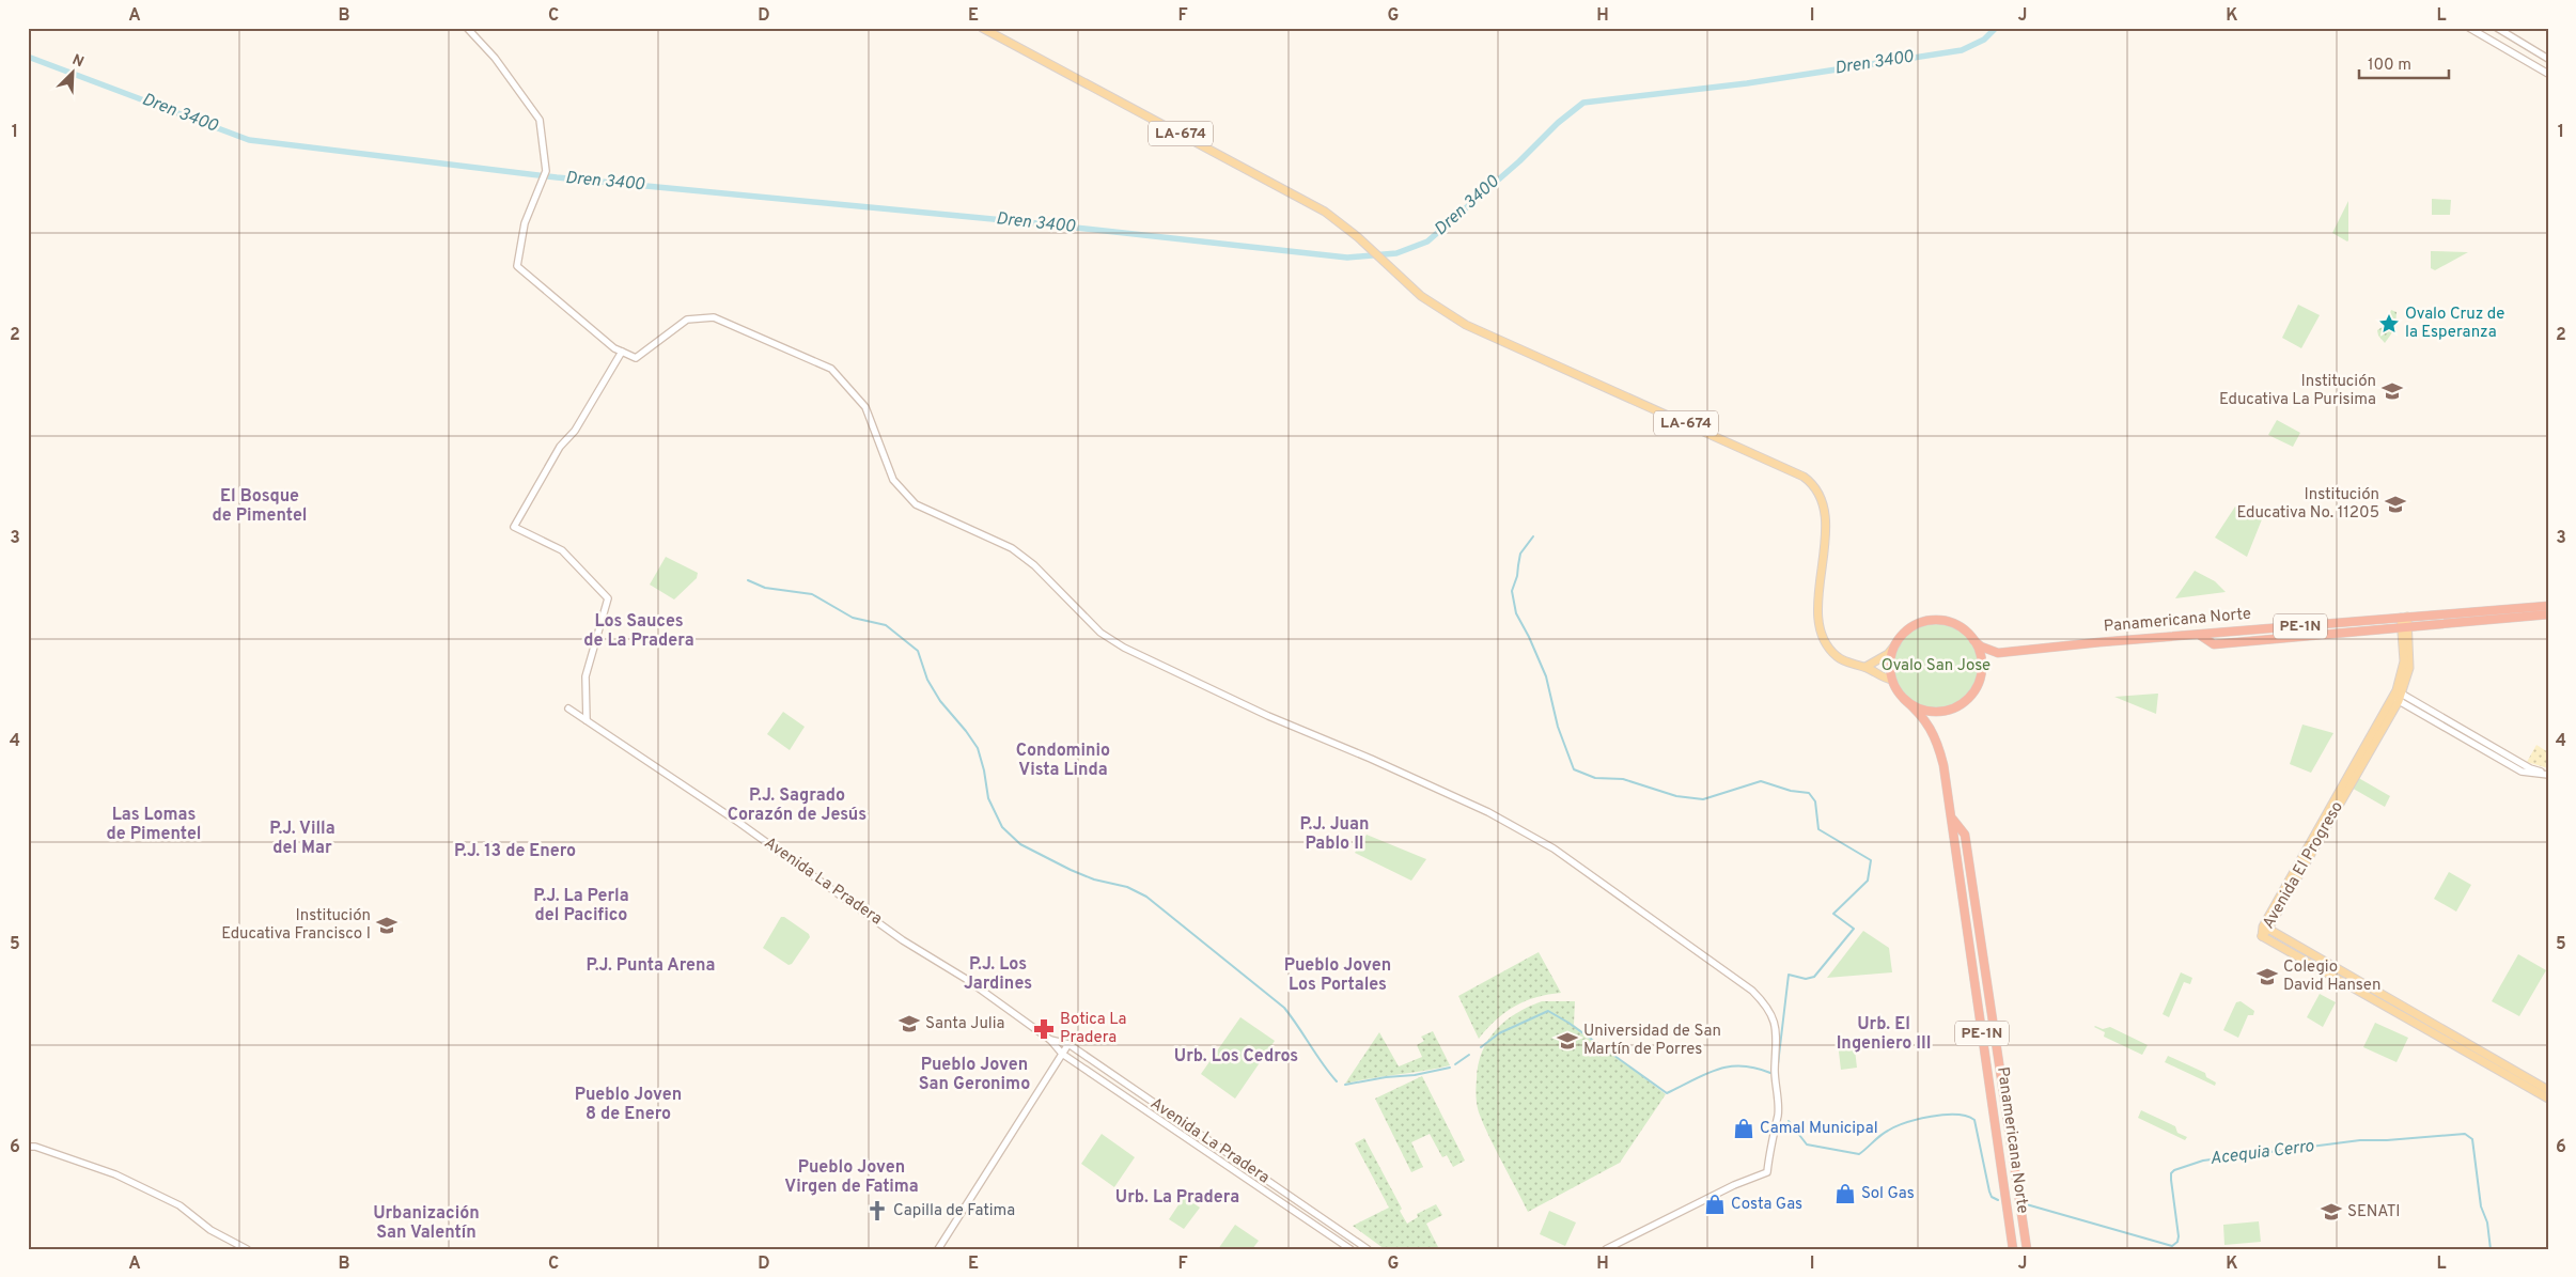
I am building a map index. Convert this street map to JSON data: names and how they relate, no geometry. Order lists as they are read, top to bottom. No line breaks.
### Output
{"streets":{"highway":["Panamericana Norte","PE-1N"],"main road":["LA-674","Avenida El Progreso"],"street":["Avenida La Pradera"]},"crossings":[["LA-674","Panamericana Norte"],["LA-674","PE-1N"],["Panamericana Norte","PE-1N"],["Panamericana Norte","Avenida El Progreso"]],"districts":["El Bosque de Pimentel","Los Sauces de La Pradera","Condominio Vista Linda","P.J. Sagrado Corazón de Jesús","Las Lomas de Pimentel","P.J. Juan Pablo II","P.J. Villa del Mar","P.J. 13 de Enero","P.J. La Perla del Pacifico","P.J. Los Jardines","P.J. Punta Arena","Pueblo Joven Los Portales","Urb. El Ingeniero III","Urb. Los Cedros","Pueblo Joven San Geronimo","Pueblo Joven 8 de Enero","Pueblo Joven Virgen de Fatima","Urb. La Pradera","Urbanización San Valentín"],"water":["Dren 3400","Acequia Cerro"],"parks":["Ovalo San Jose"],"places":{"place":["Ovalo Cruz de la Esperanza"],"school or university":["Institución Educativa La Purisima","Institución Educativa No. 11205","Institución Educativa Francisco I","Colegio David Hansen","Santa Julia","Universidad de San Martín de Porres","SENATI"],"pharmacy":["Botica La Pradera"],"shop":["Camal Municipal","Sol Gas","Costa Gas"],"church":["Capilla de Fatima"]},"scale_bar":"100 m","north":"top right","grid":{"columns":["A","B","C","D","E","F","G","H","I","J","K","L"],"rows":["1","2","3","4","5","6"]}}
